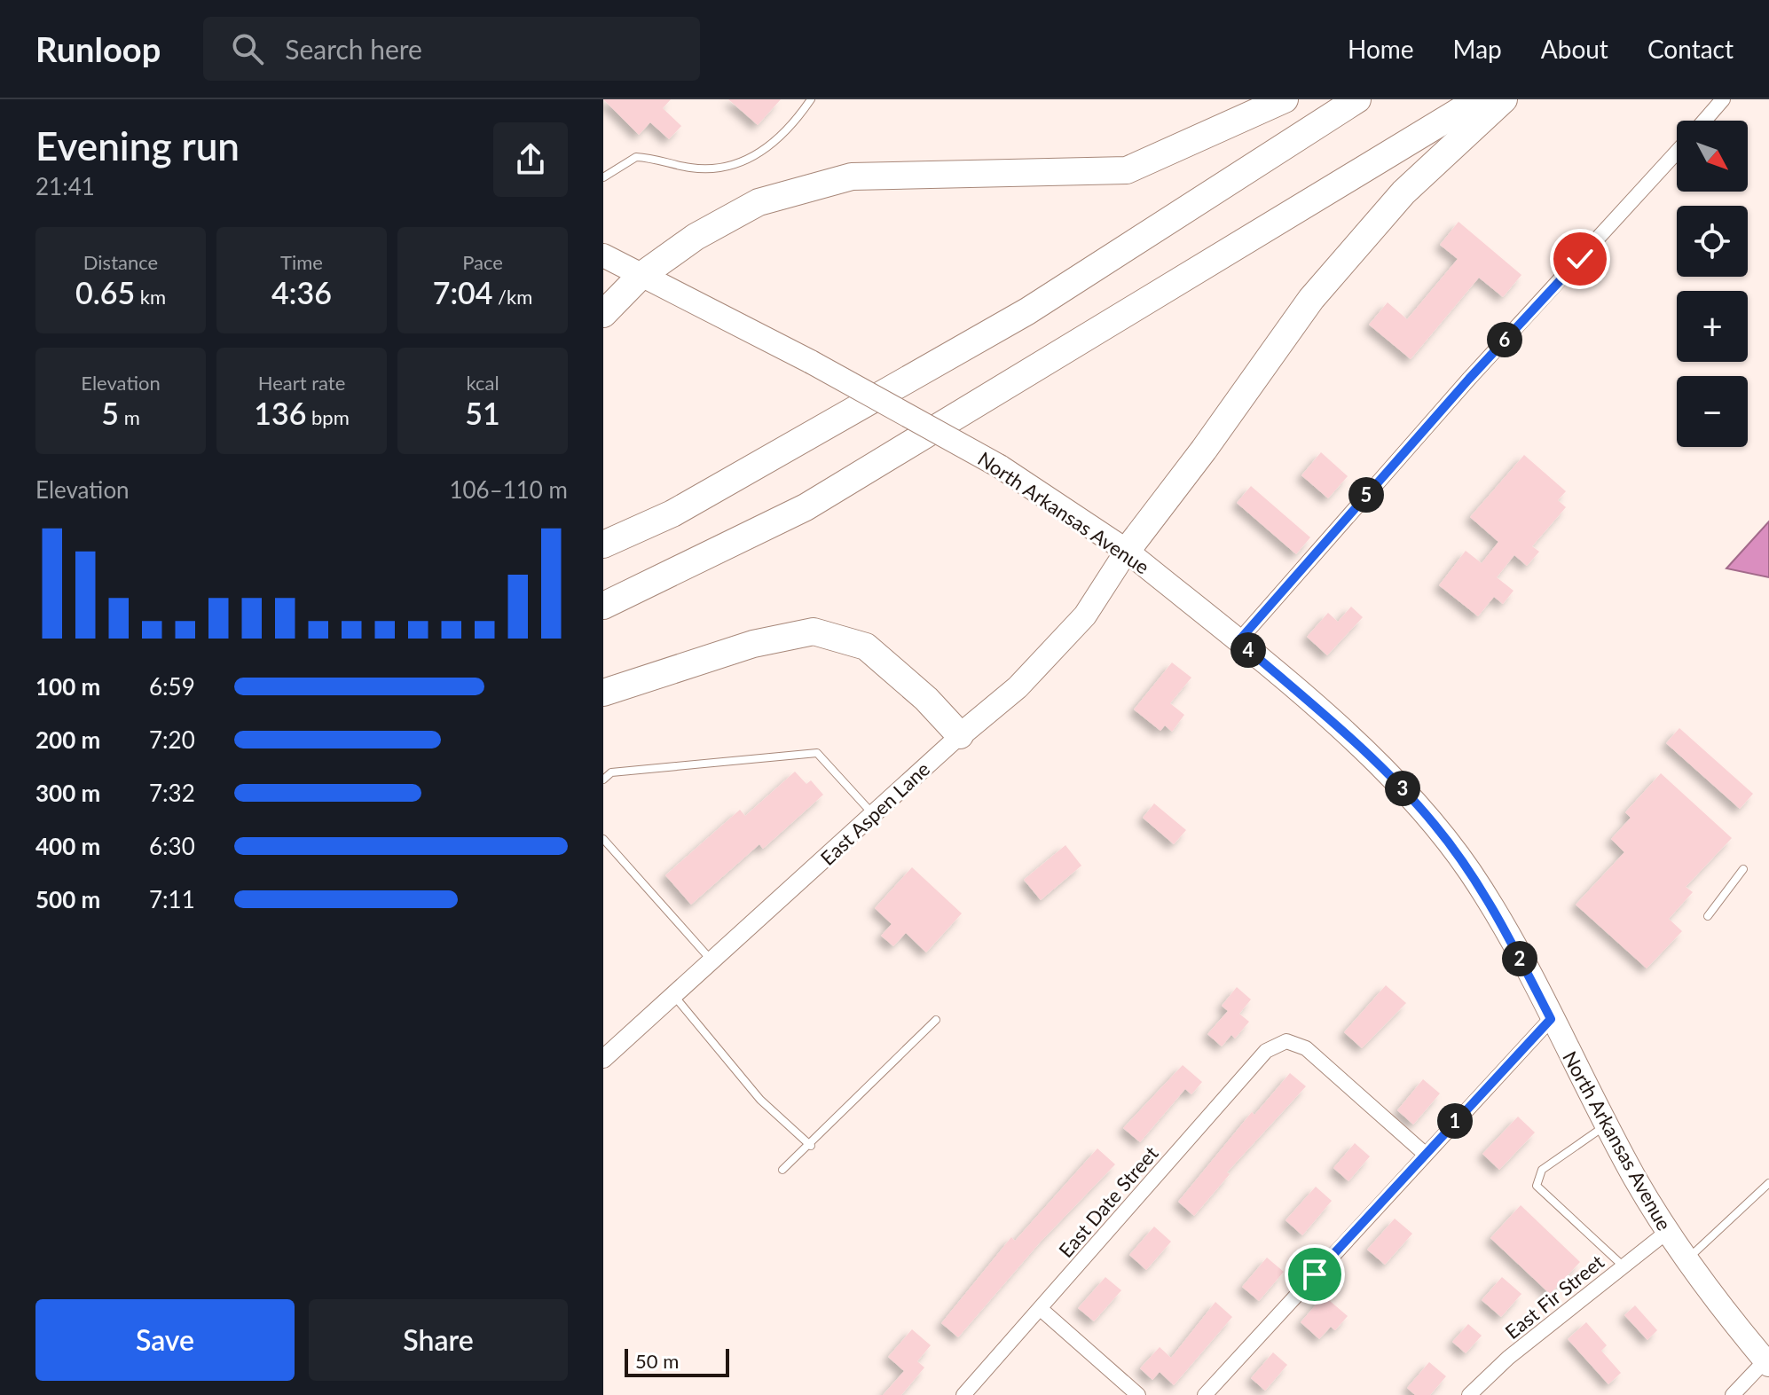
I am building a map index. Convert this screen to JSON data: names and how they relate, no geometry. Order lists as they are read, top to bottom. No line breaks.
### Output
{"streets":{"main road":["North Arkansas Avenue","East Aspen Lane"],"street":["East Date Street","East Fir Street"]},"crossings":[["North Arkansas Avenue","East Aspen Lane"],["North Arkansas Avenue","East Fir Street"]],"scale_bar":"50 m","north":"bottom right","page":{"header":"Runloop","search":"Search here","nav":["Home","Map","About","Contact"],"heading":["Evening run","21:41"],"map_buttons":["+","−"],"stats":[["Distance","0.65 km"],["Time","4:36"],["Pace","7:04 /km"],["Elevation","5 m"],["Heart rate","136 bpm"],["kcal","51"]],"pins":["6","5","4","3","2","1"],"chart":["Elevation","106–110 m"],"list":[{"name":"100 m","note":"6:59"},{"name":"200 m","note":"7:20"},{"name":"300 m","note":"7:32"},{"name":"400 m","note":"6:30"},{"name":"500 m","note":"7:11"}],"buttons":["Save","Share"],"scale":"50 m"}}
